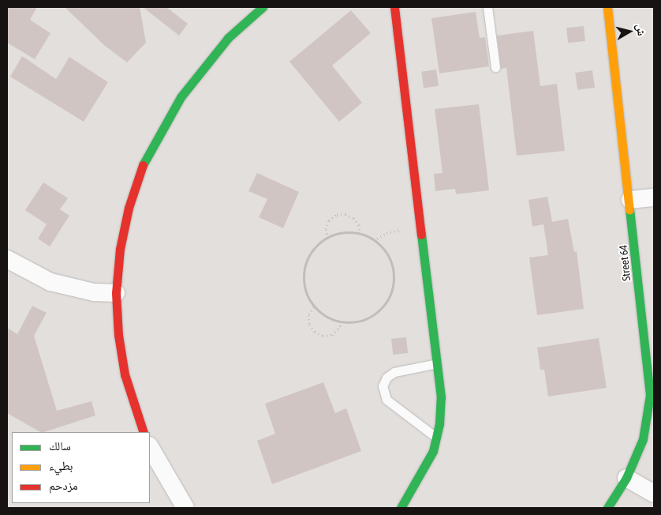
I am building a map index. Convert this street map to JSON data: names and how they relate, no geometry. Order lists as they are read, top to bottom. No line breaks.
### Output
{"streets":{"street":["Street 64"]},"legend":["سالك","بطيء","مزدحم"],"north":"right"}
